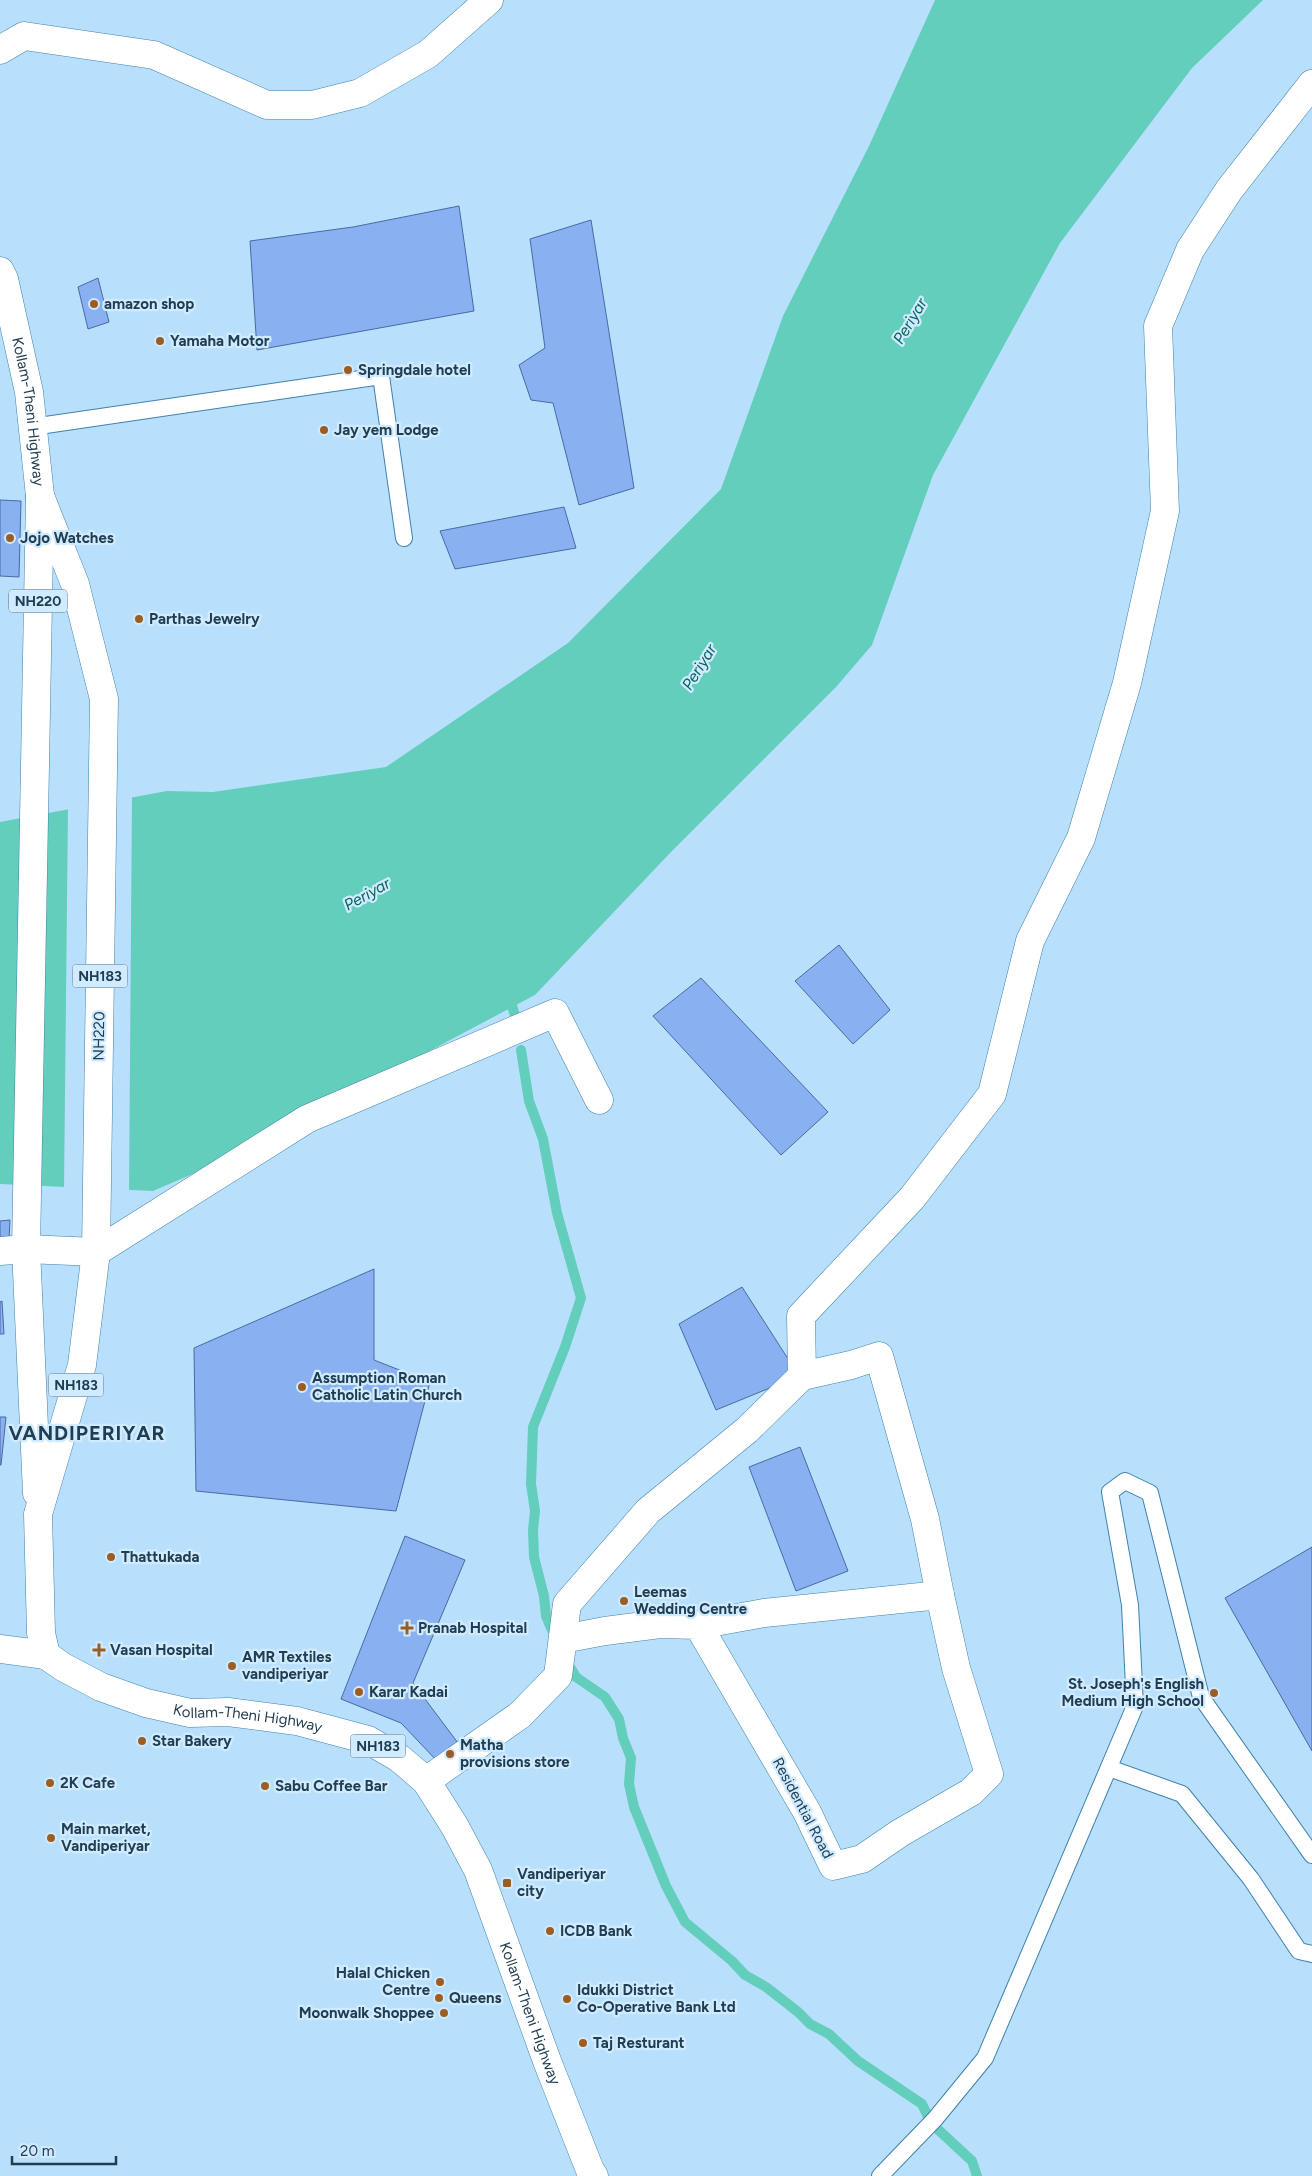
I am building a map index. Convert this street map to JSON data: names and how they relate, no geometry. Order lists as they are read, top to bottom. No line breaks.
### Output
{"streets":{"main road":["Kollam-Theni Highway","NH220","NH183","Residential Road"]},"crossings":[["Kollam-Theni Highway","NH220"],["Kollam-Theni Highway","NH183"],["NH220","NH183"]],"districts":["VANDIPERIYAR"],"water":["Periyar"],"places":{"other":["amazon shop","Yamaha Motor","Springdale hotel","Jay yem Lodge","Jojo Watches","Parthas Jewelry","Assumption Roman Catholic Latin Church","Thattukada","Leemas Wedding Centre","AMR Textiles vandiperiyar","Karar Kadai","St. Joseph's English Medium High School","Star Bakery","Matha provisions store","2K Cafe","Sabu Coffee Bar","Main market, Vandiperiyar","ICDB Bank","Halal Chicken Centre","Queens","Idukki District Co-Operative Bank Ltd","Moonwalk Shoppee","Taj Resturant"],"health":["Pranab Hospital","Vasan Hospital"],"transit":["Vandiperiyar city"]},"scale_bar":"20 m"}
